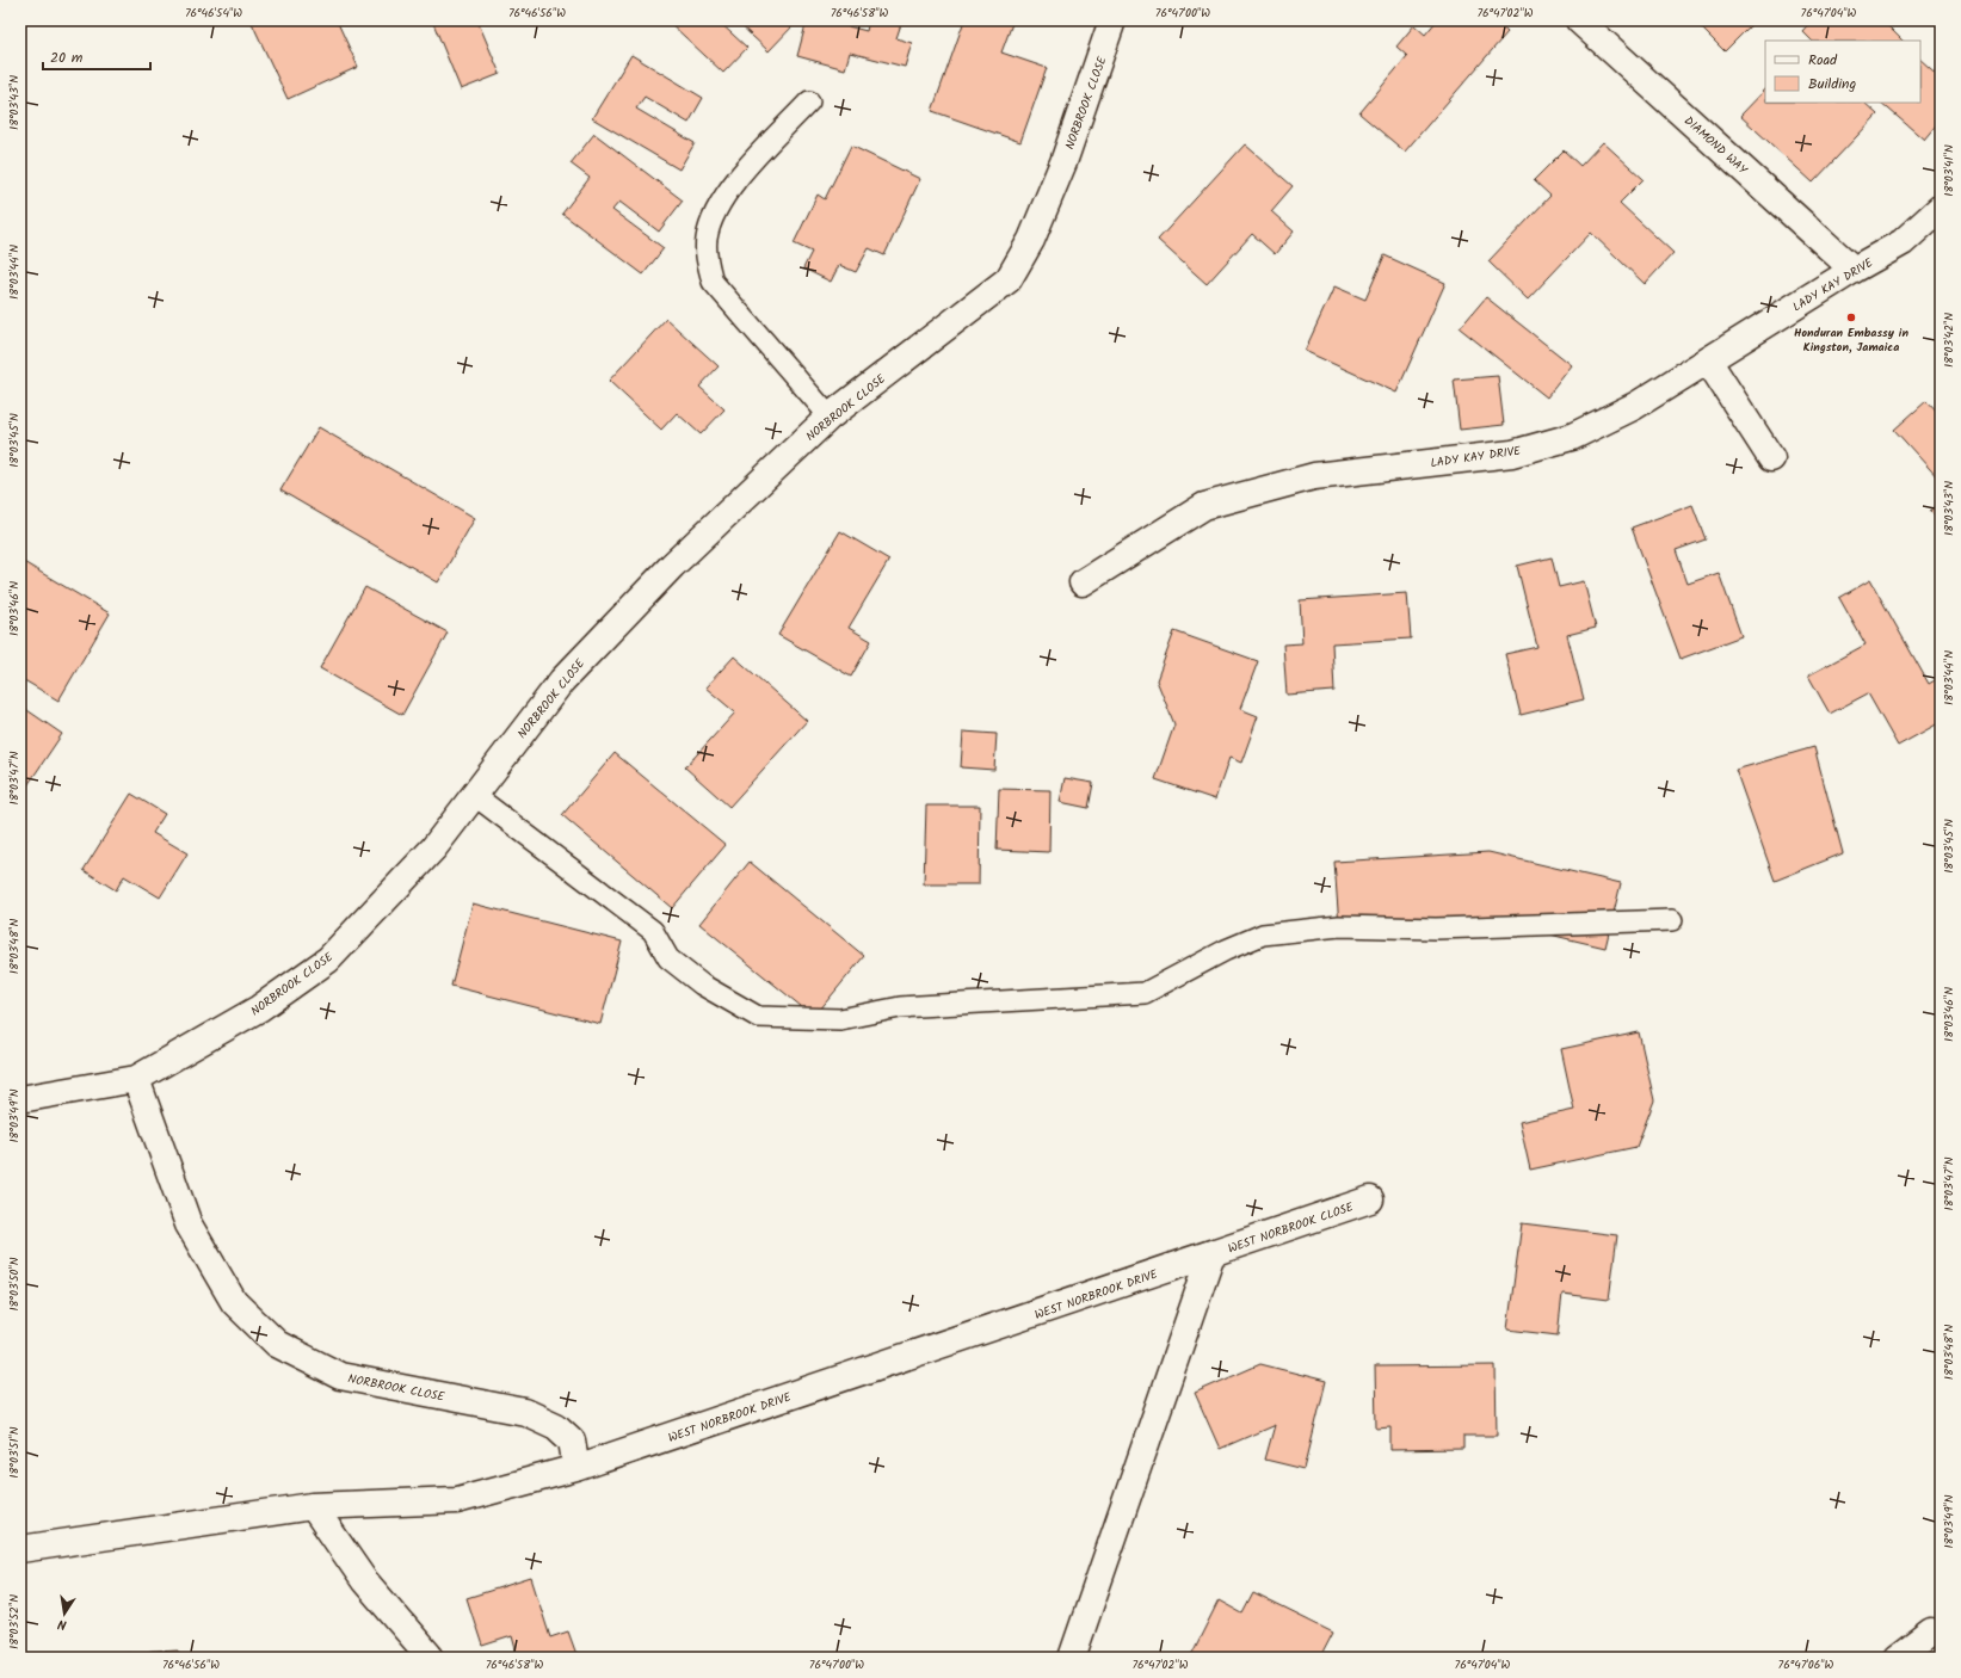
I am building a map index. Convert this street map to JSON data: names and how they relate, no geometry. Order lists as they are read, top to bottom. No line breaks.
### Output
{"streets":{"street":["NORBROOK CLOSE","DIAMOND WAY","LADY KAY DRIVE","WEST NORBROOK CLOSE","WEST NORBROOK DRIVE"]},"crossings":[["NORBROOK CLOSE","WEST NORBROOK DRIVE"],["DIAMOND WAY","LADY KAY DRIVE"],["WEST NORBROOK CLOSE","WEST NORBROOK DRIVE"]],"places":["Honduran Embassy in Kingston, Jamaica"],"legend":["Road","Building"],"scale_bar":"20 m","north":"bottom","coordinates":["76°46'54\"W","76°46'56\"W","76°46'58\"W","76°47'00\"W","76°47'02\"W","76°47'04\"W","18°03'43\"N","18°03'41\"N","18°03'44\"N","18°03'42\"N","18°03'45\"N","18°03'46\"N","18°03'47\"N","18°03'48\"N","18°03'49\"N","18°03'50\"N","18°03'51\"N","18°03'52\"N","76°47'06\"W"]}
